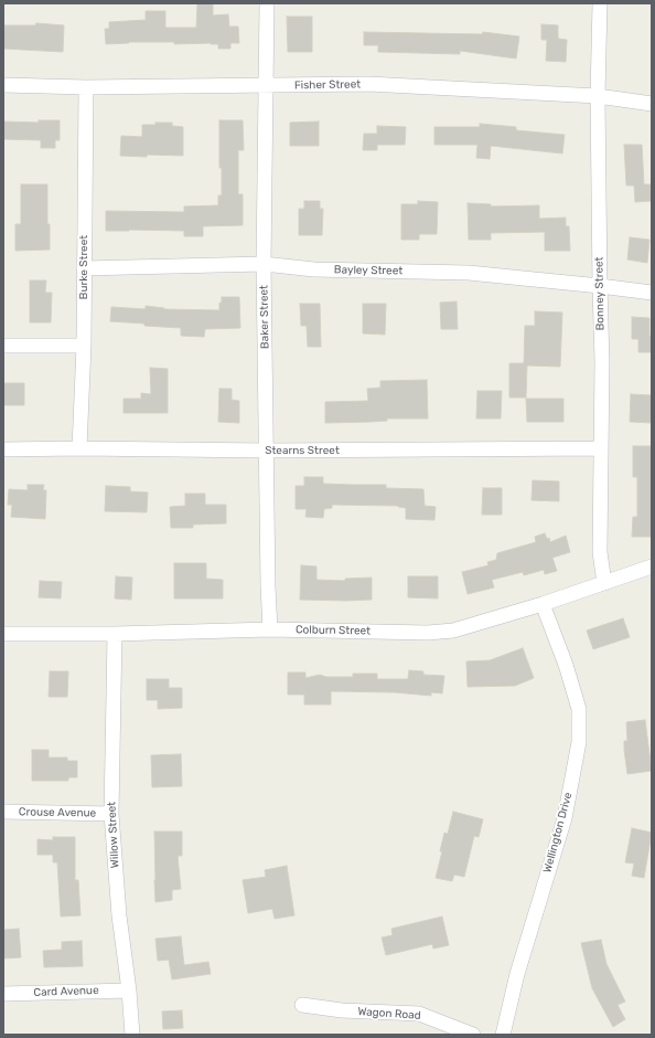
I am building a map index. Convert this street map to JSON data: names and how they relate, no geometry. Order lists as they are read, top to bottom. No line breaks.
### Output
{"streets":{"street":["Fisher Street","Burke Street","Bayley Street","Bonney Street","Baker Street","Stearns Street","Colburn Street","Crouse Avenue","Wellington Drive","Willow Street","Card Avenue","Wagon Road"]},"crossings":[["Fisher Street","Burke Street"],["Fisher Street","Bonney Street"],["Fisher Street","Baker Street"],["Burke Street","Bayley Street"],["Burke Street","Stearns Street"],["Bayley Street","Bonney Street"],["Bayley Street","Baker Street"],["Bonney Street","Stearns Street"],["Bonney Street","Colburn Street"],["Baker Street","Stearns Street"],["Baker Street","Colburn Street"],["Colburn Street","Wellington Drive"],["Colburn Street","Willow Street"],["Crouse Avenue","Willow Street"],["Willow Street","Card Avenue"]]}
